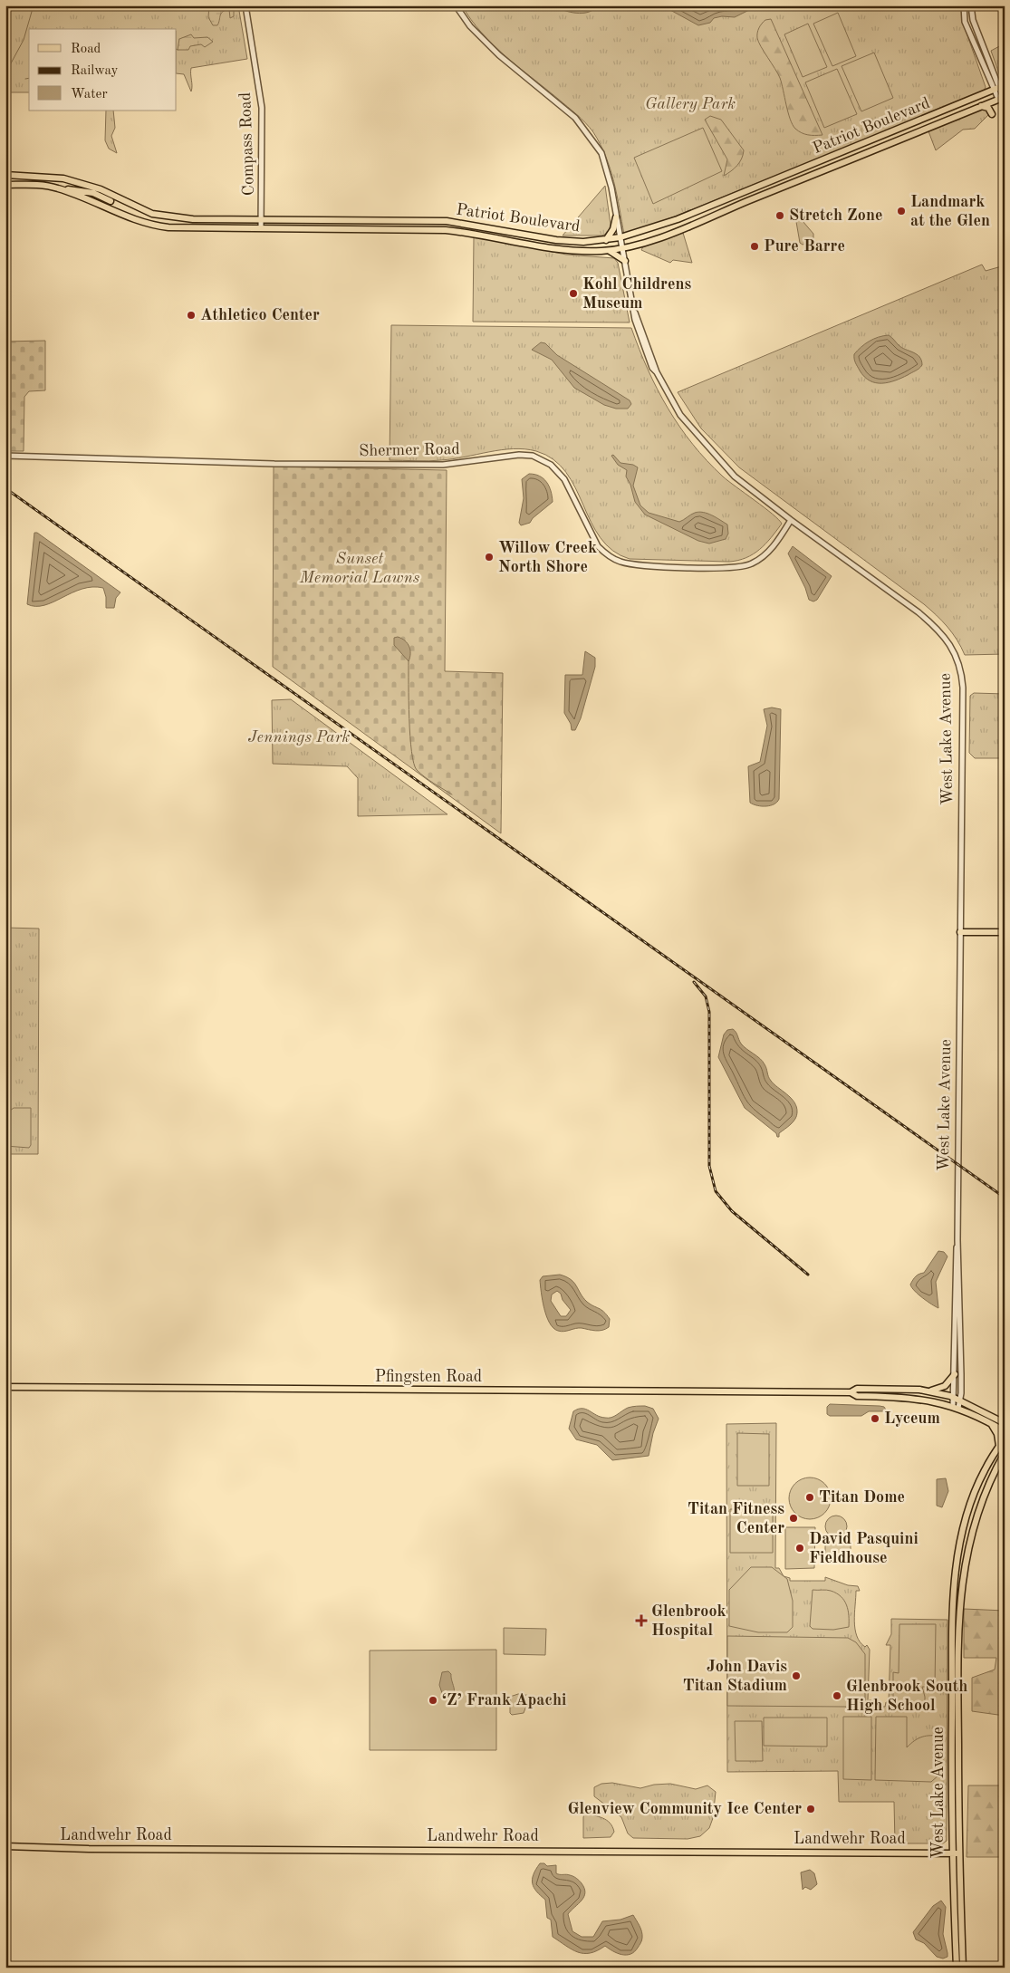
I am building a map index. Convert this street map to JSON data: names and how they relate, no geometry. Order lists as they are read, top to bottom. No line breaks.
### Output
{"streets":{"main road":["Patriot Boulevard","West Lake Avenue","Pfingsten Road","Landwehr Road"],"street":["Compass Road","Shermer Road"]},"crossings":[["Patriot Boulevard","Compass Road"],["Patriot Boulevard","West Lake Avenue"],["Shermer Road","West Lake Avenue"],["West Lake Avenue","Pfingsten Road"],["West Lake Avenue","Landwehr Road"]],"parks":["Gallery Park","Sunset Memorial Lawns","Jennings Park"],"places":{"other":["Landmark at the Glen","Stretch Zone","Pure Barre","Kohl Childrens Museum","Athletico Center","Willow Creek North Shore","Lyceum","Titan Dome","Titan Fitness Center","David Pasquini Fieldhouse","John Davis Titan Stadium","Glenbrook South High School","‘Z’ Frank Apachi","Glenview Community Ice Center"],"health":["Glenbrook Hospital"]},"legend":["Road","Railway","Water"]}
